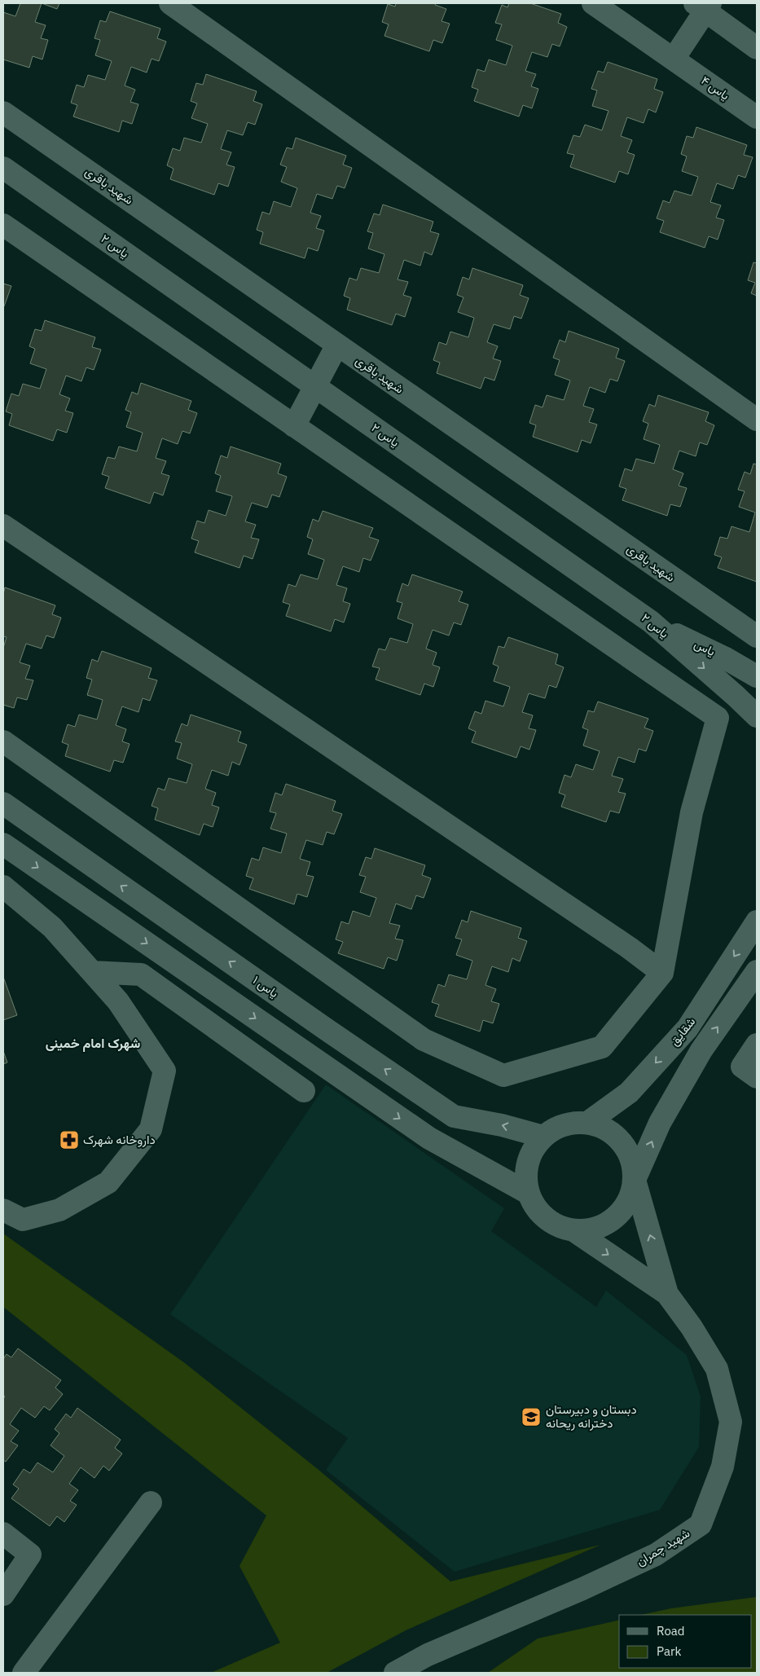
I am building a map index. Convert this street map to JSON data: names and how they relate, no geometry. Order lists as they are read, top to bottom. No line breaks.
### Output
{"streets":{"street":["یاس ۴","شهید باقری","یاس ۲","یاس","یاس ۱","شقایق","شهید چمران"]},"crossings":[["یاس ۲","یاس"],["یاس ۱","شقایق"],["یاس ۱","شهید چمران"],["شقایق","شهید چمران"]],"districts":["شهرک امام خمینی"],"places":{"pharmacy":["داروخانه شهرک"],"school or university":["دبستان و دبیرستان دخترانه ریحانه"]},"legend":["Road","Park"]}
